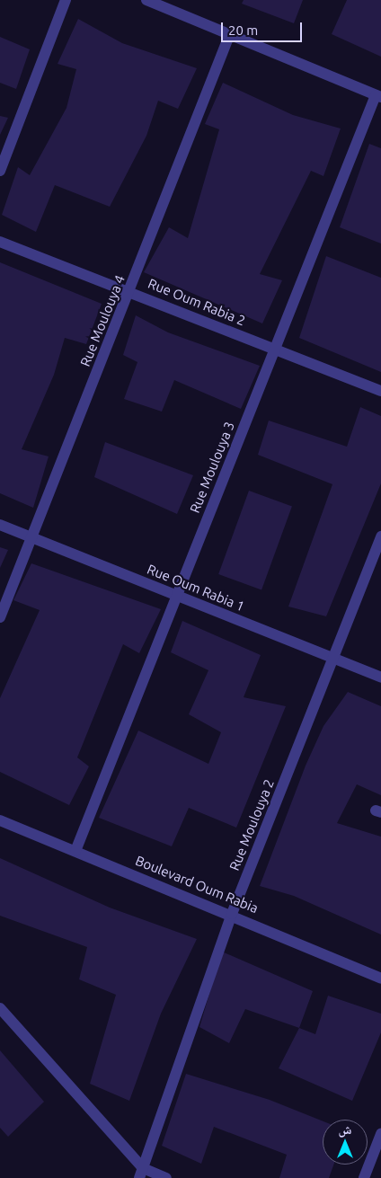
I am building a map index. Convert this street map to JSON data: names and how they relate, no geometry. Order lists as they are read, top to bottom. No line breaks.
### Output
{"streets":{"street":["Rue Oum Rabia 2","Rue Moulouya 4","Rue Moulouya 3","Rue Oum Rabia 1","Rue Moulouya 2","Boulevard Oum Rabia"]},"crossings":[["Rue Oum Rabia 2","Rue Moulouya 4"],["Rue Oum Rabia 2","Rue Moulouya 3"],["Rue Moulouya 4","Rue Oum Rabia 1"],["Rue Moulouya 3","Rue Oum Rabia 1"],["Rue Moulouya 3","Boulevard Oum Rabia"],["Rue Oum Rabia 1","Rue Moulouya 2"],["Rue Moulouya 2","Boulevard Oum Rabia"]],"scale_bar":"20 m","north":"top"}
